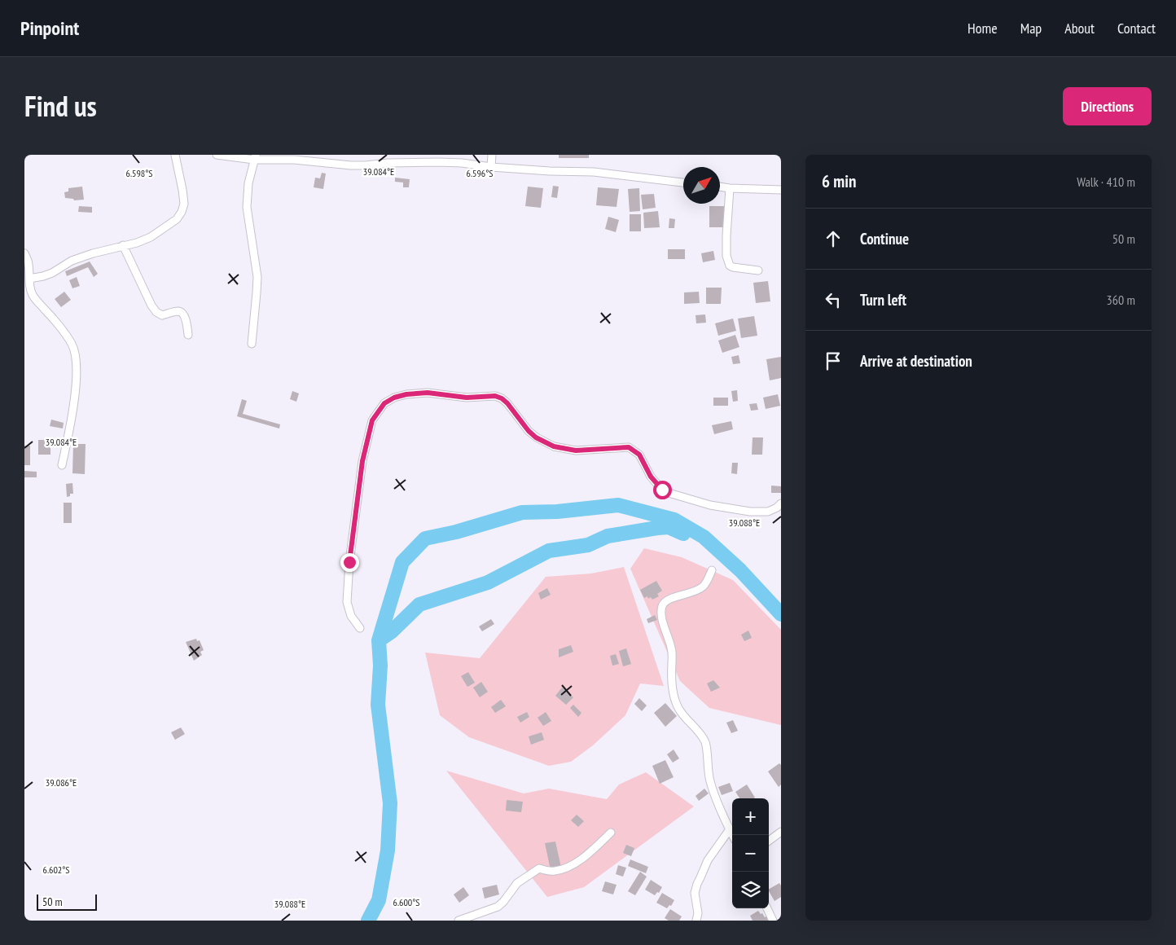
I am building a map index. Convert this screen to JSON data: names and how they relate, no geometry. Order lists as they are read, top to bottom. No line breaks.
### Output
{"scale_bar":"50 m","north":"top right","page":{"header":"Pinpoint","nav":["Home","Map","About","Contact"],"title":"Find us","buttons":"Directions","heading":["6 min","Walk · 410 m"],"list":[["Continue","50 m"],["Turn left","360 m"],"Arrive at destination"],"map_buttons":["+","−"],"scale":"50 m"},"coordinates":["39.084°E","6.598°S","6.596°S","39.088°E","39.086°E","6.602°S","6.600°S"]}
